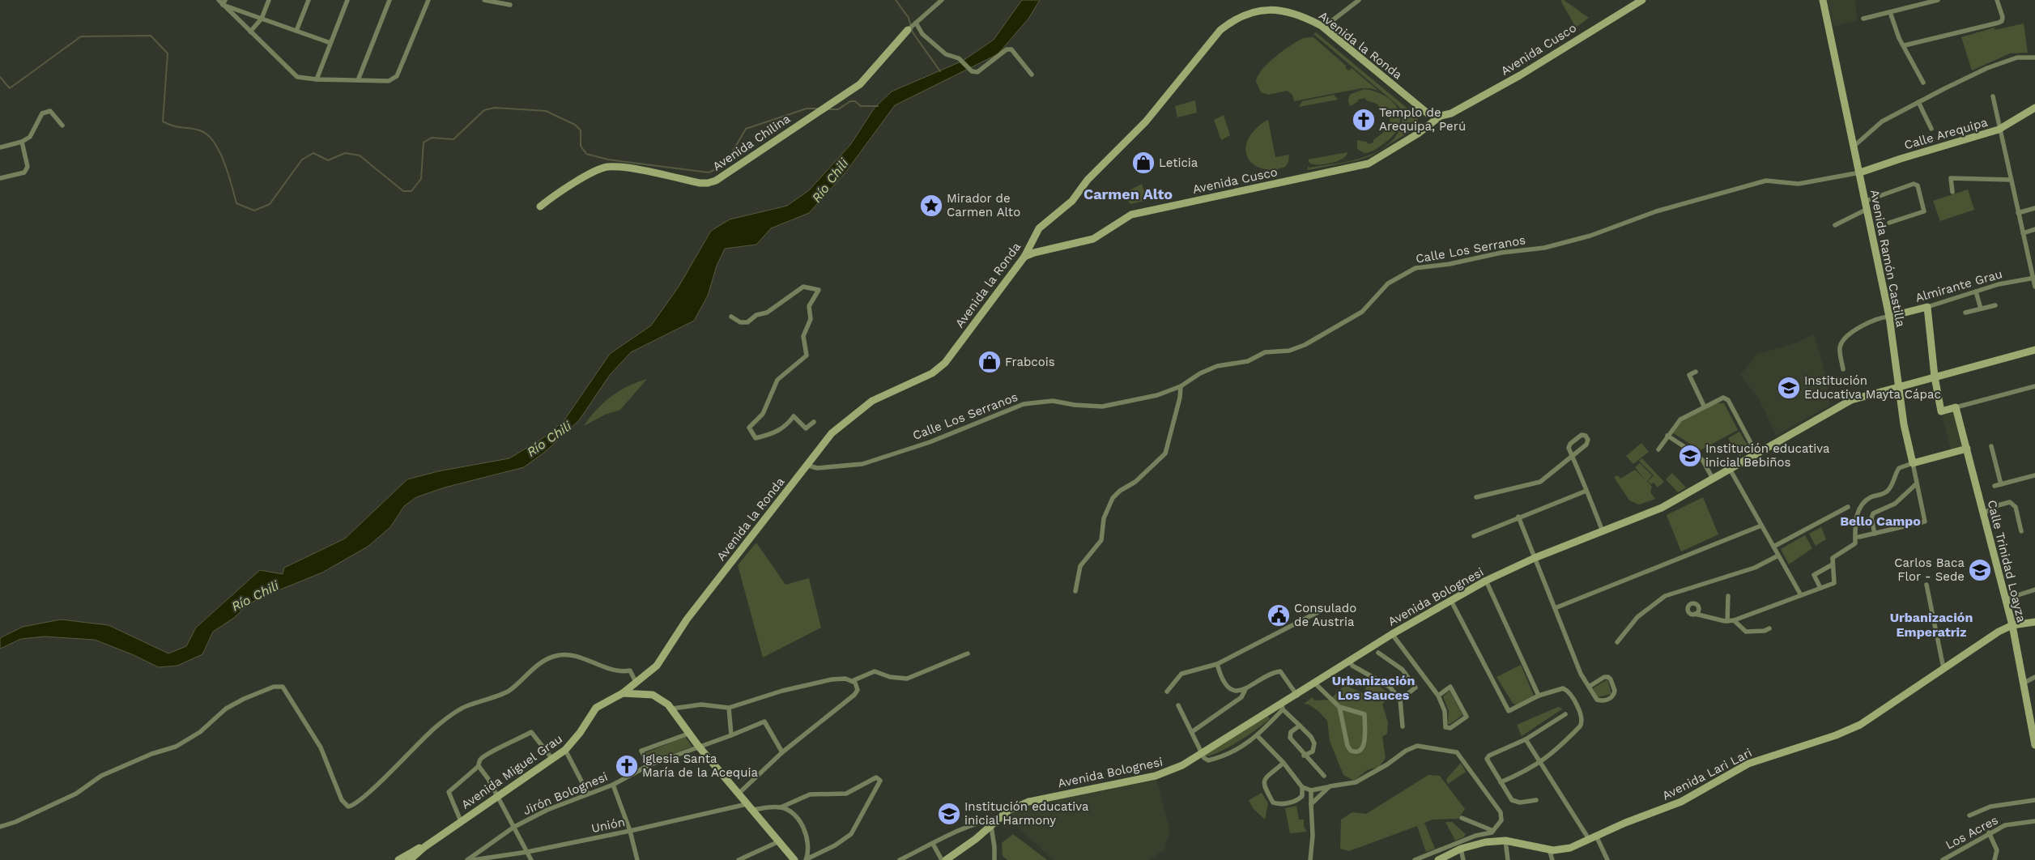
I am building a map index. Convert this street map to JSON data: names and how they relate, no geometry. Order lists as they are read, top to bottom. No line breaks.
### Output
{"streets":{"main road":["Avenida la Ronda","Avenida Cusco","Calle Arequipa","Avenida Chilina","Avenida Ramón Castilla","Almirante Grau","Calle Trinidad Loayza","Avenida Bolognesi","Avenida Miguel Grau","Avenida Lari Lari"],"street":["Calle Los Serranos","Jirón Bolognesi","Unión","Los Acres"]},"crossings":[["Avenida la Ronda","Avenida Cusco"],["Avenida la Ronda","Calle Los Serranos"],["Avenida la Ronda","Avenida Miguel Grau"],["Calle Arequipa","Calle Los Serranos"],["Calle Arequipa","Avenida Ramón Castilla"],["Calle Los Serranos","Avenida Ramón Castilla"],["Avenida Ramón Castilla","Almirante Grau"],["Avenida Ramón Castilla","Avenida Bolognesi"],["Calle Trinidad Loayza","Avenida Lari Lari"]],"districts":["Carmen Alto","Bello Campo","Urbanización Emperatriz","Urbanización Los Sauces"],"water":["Río Chili"],"places":{"church":["Templo de Arequipa, Perú","Iglesia Santa María de la Acequia"],"shop":["Leticia","Frabcois"],"place":["Mirador de Carmen Alto"],"school or university":["Institución Educativa Mayta Cápac","Institución educativa inicial Bebiños","Carlos Baca Flor - Sede","Institución educativa inicial Harmony"],"public building":["Consulado de Austria"]}}
